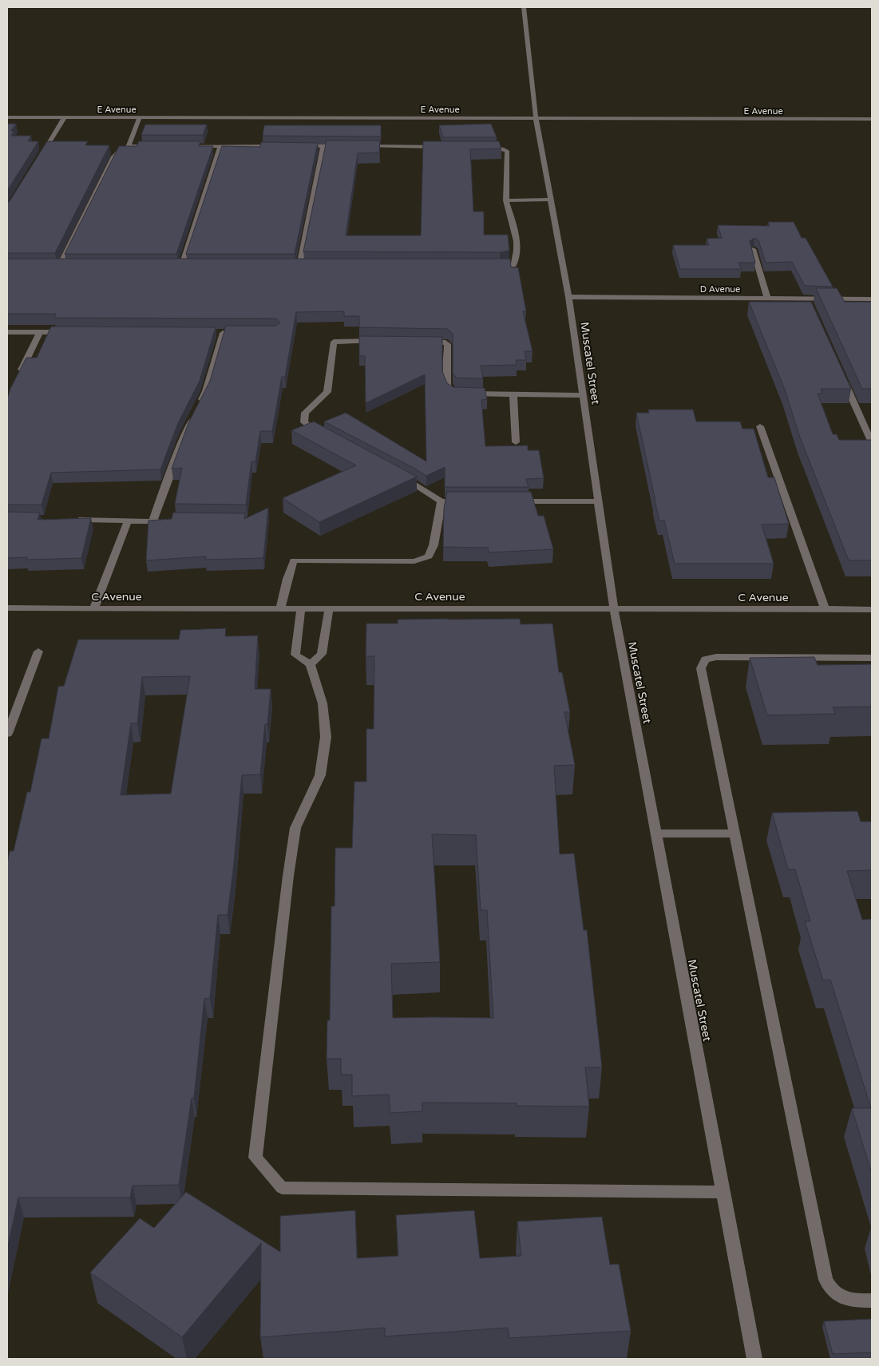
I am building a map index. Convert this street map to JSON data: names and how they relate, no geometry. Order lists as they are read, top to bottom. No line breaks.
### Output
{"streets":{"street":["E Avenue","D Avenue","Muscatel Street","C Avenue"]},"crossings":[["E Avenue","Muscatel Street"],["D Avenue","Muscatel Street"],["Muscatel Street","C Avenue"]]}
